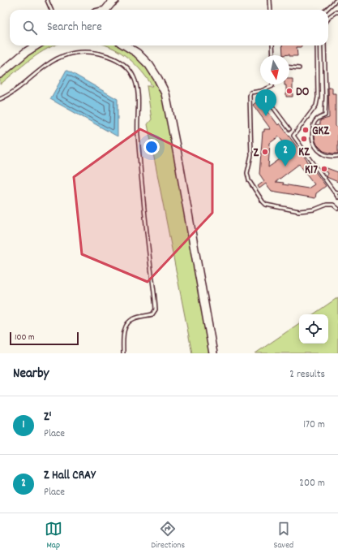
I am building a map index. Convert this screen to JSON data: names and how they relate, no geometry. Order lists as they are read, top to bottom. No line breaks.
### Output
{"places":["DO","GKZ","KZ","Z","K17"],"scale_bar":"100 m","north":"bottom","page":{"search":"Search here","pins":["1","2"],"scale":"100 m","heading":["Nearby","2 results"],"list":[{"mark":"1","name":"Z'","note":"Place","value":"170 m"},{"mark":"2","name":"Z Hall CRAY","note":"Place","value":"200 m"}],"nav":["Map","Directions","Saved"]}}
